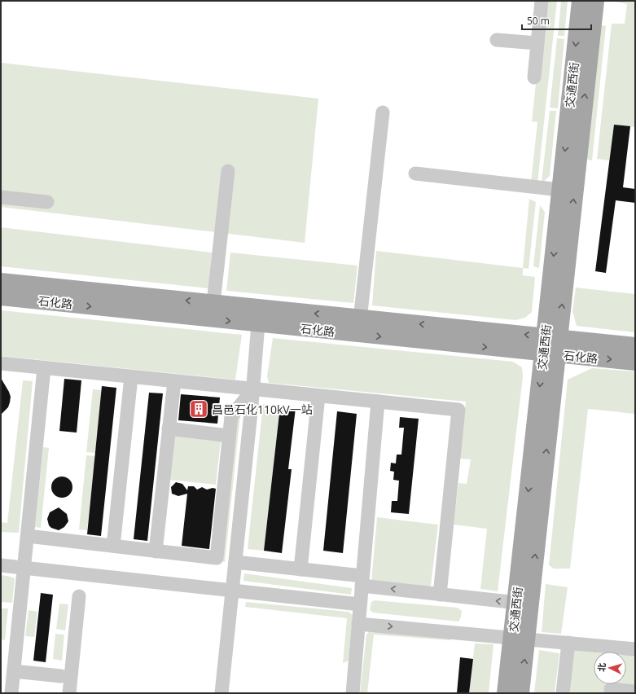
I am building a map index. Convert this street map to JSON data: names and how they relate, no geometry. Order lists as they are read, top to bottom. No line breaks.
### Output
{"streets":{"main road":["交通西街","石化路"]},"crossings":[["交通西街","石化路"]],"places":{"building":["昌邑石化110kV一站"]},"scale_bar":"50 m","north":"left"}
